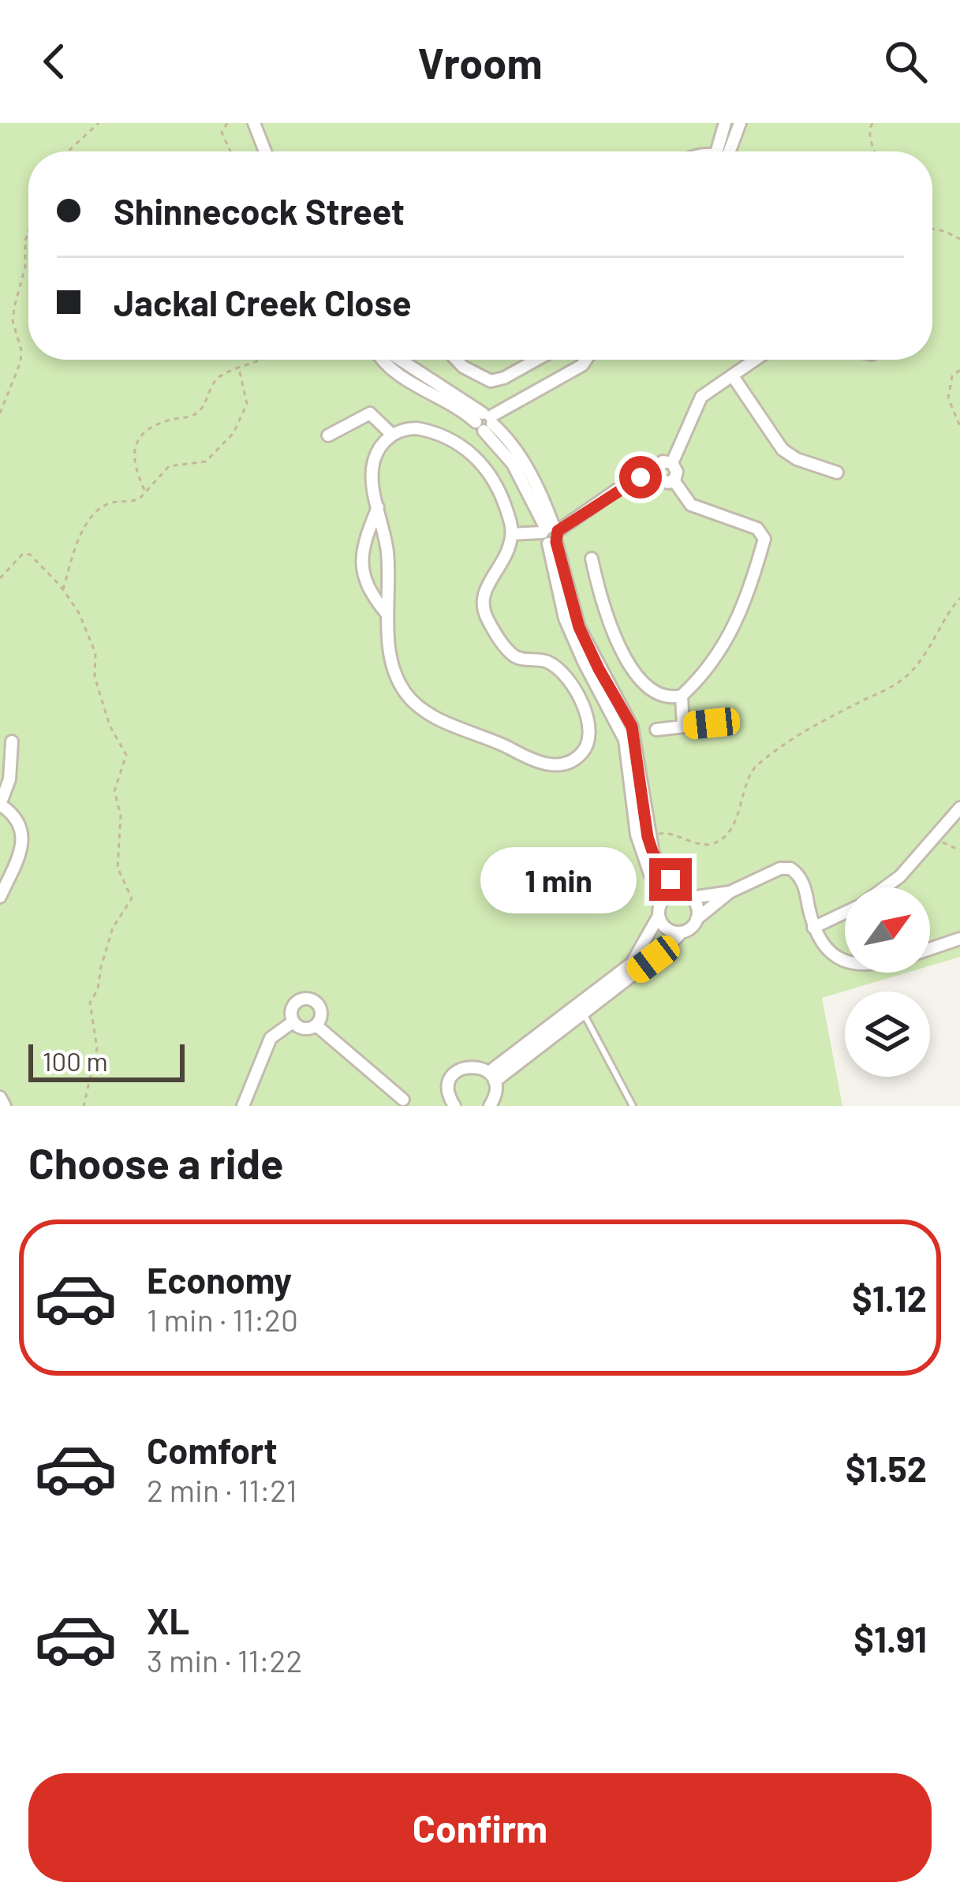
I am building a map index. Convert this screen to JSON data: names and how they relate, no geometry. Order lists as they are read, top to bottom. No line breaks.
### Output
{"scale_bar":"100 m","north":"top right","page":{"header":"Vroom","banner":["Shinnecock Street","Jackal Creek Close"],"bubble":"1 min","scale":"100 m","heading":"Choose a ride","list":[{"name":"Economy","note":"1 min · 11:20","value":"$1.12"},{"name":"Comfort","note":"2 min · 11:21","value":"$1.52"},{"name":"XL","note":"3 min · 11:22","value":"$1.91"}],"buttons":"Confirm"}}
